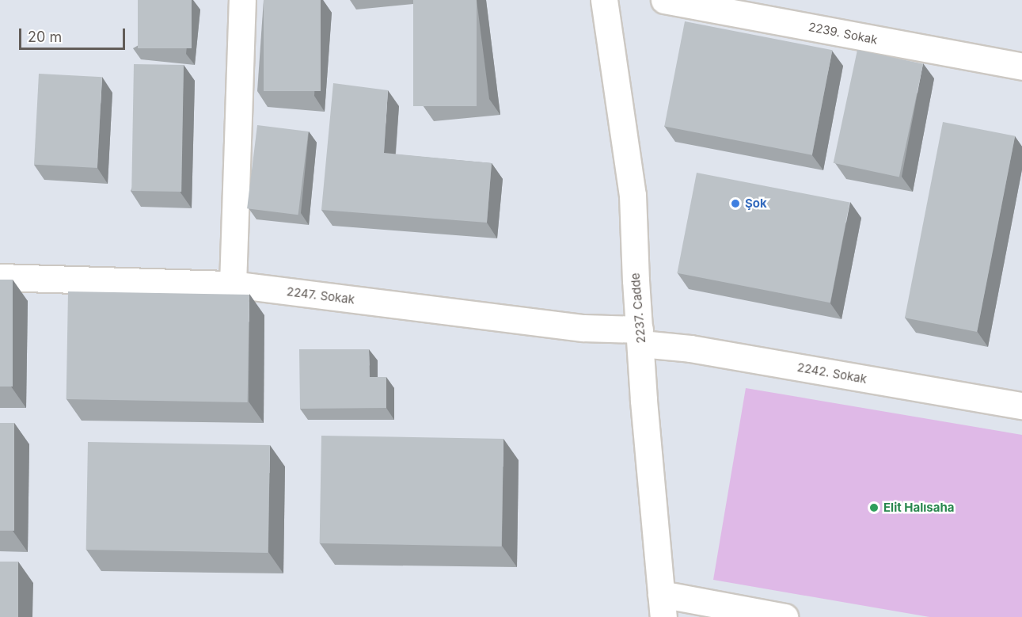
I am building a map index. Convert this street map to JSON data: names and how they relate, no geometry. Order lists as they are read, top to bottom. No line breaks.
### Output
{"streets":{"street":["2239. Sokak","2247. Sokak","2237. Cadde","2242. Sokak"]},"crossings":[["2247. Sokak","2237. Cadde"],["2247. Sokak","2242. Sokak"],["2237. Cadde","2242. Sokak"]],"places":["Şok","Elit Halısaha"],"scale_bar":"20 m"}
